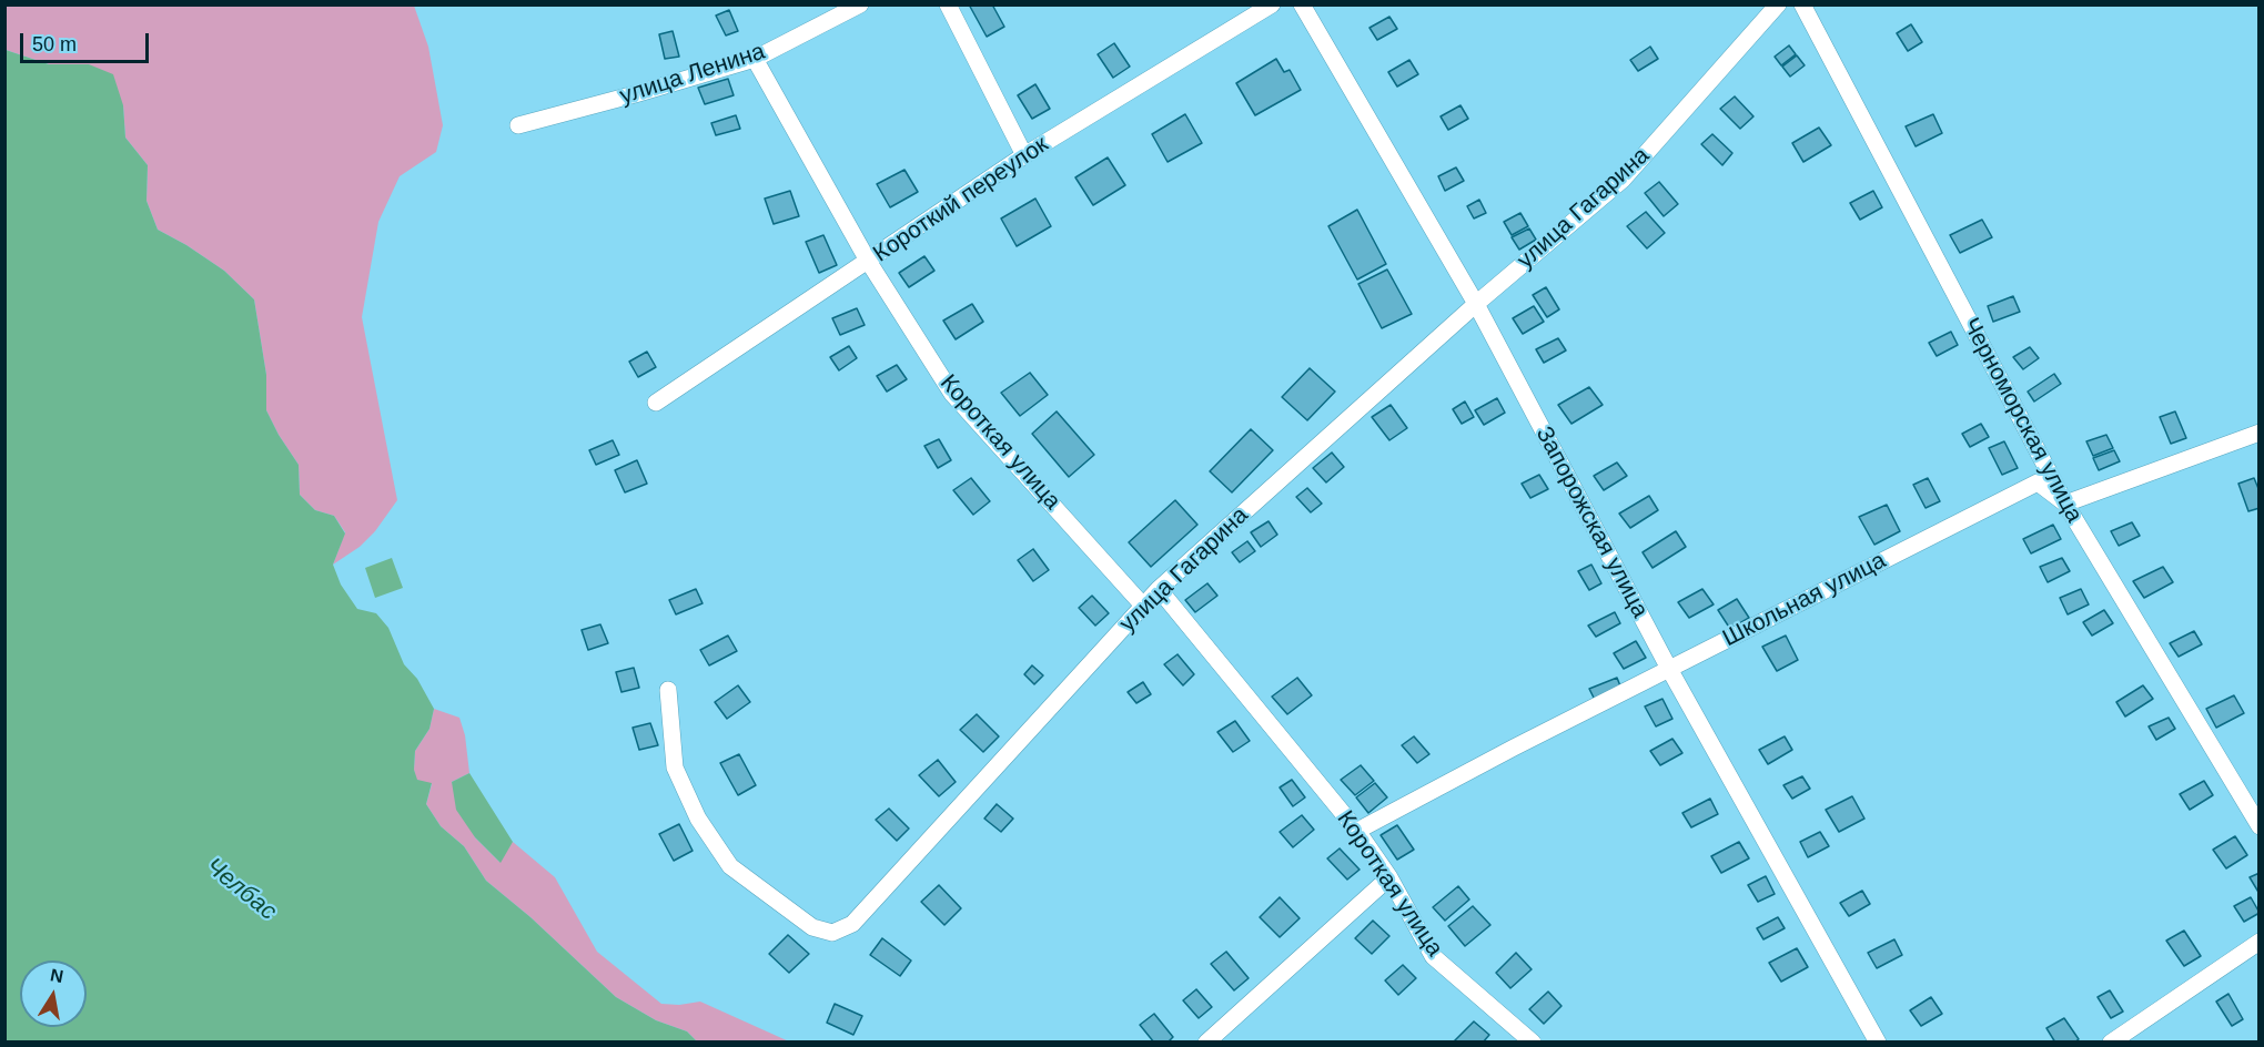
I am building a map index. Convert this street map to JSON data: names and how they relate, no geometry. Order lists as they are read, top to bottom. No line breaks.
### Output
{"streets":{"street":["улица Ленина","Короткий переулок","улица Гагарина","Черноморская улица","Короткая улица","Запорожская улица","Школьная улица"]},"crossings":[["улица Ленина","Короткая улица"],["Короткий переулок","Короткая улица"],["улица Гагарина","Короткая улица"],["улица Гагарина","Запорожская улица"],["Черноморская улица","Школьная улица"],["Короткая улица","Школьная улица"],["Запорожская улица","Школьная улица"]],"water":["Челбас"],"scale_bar":"50 m","north":"top"}
